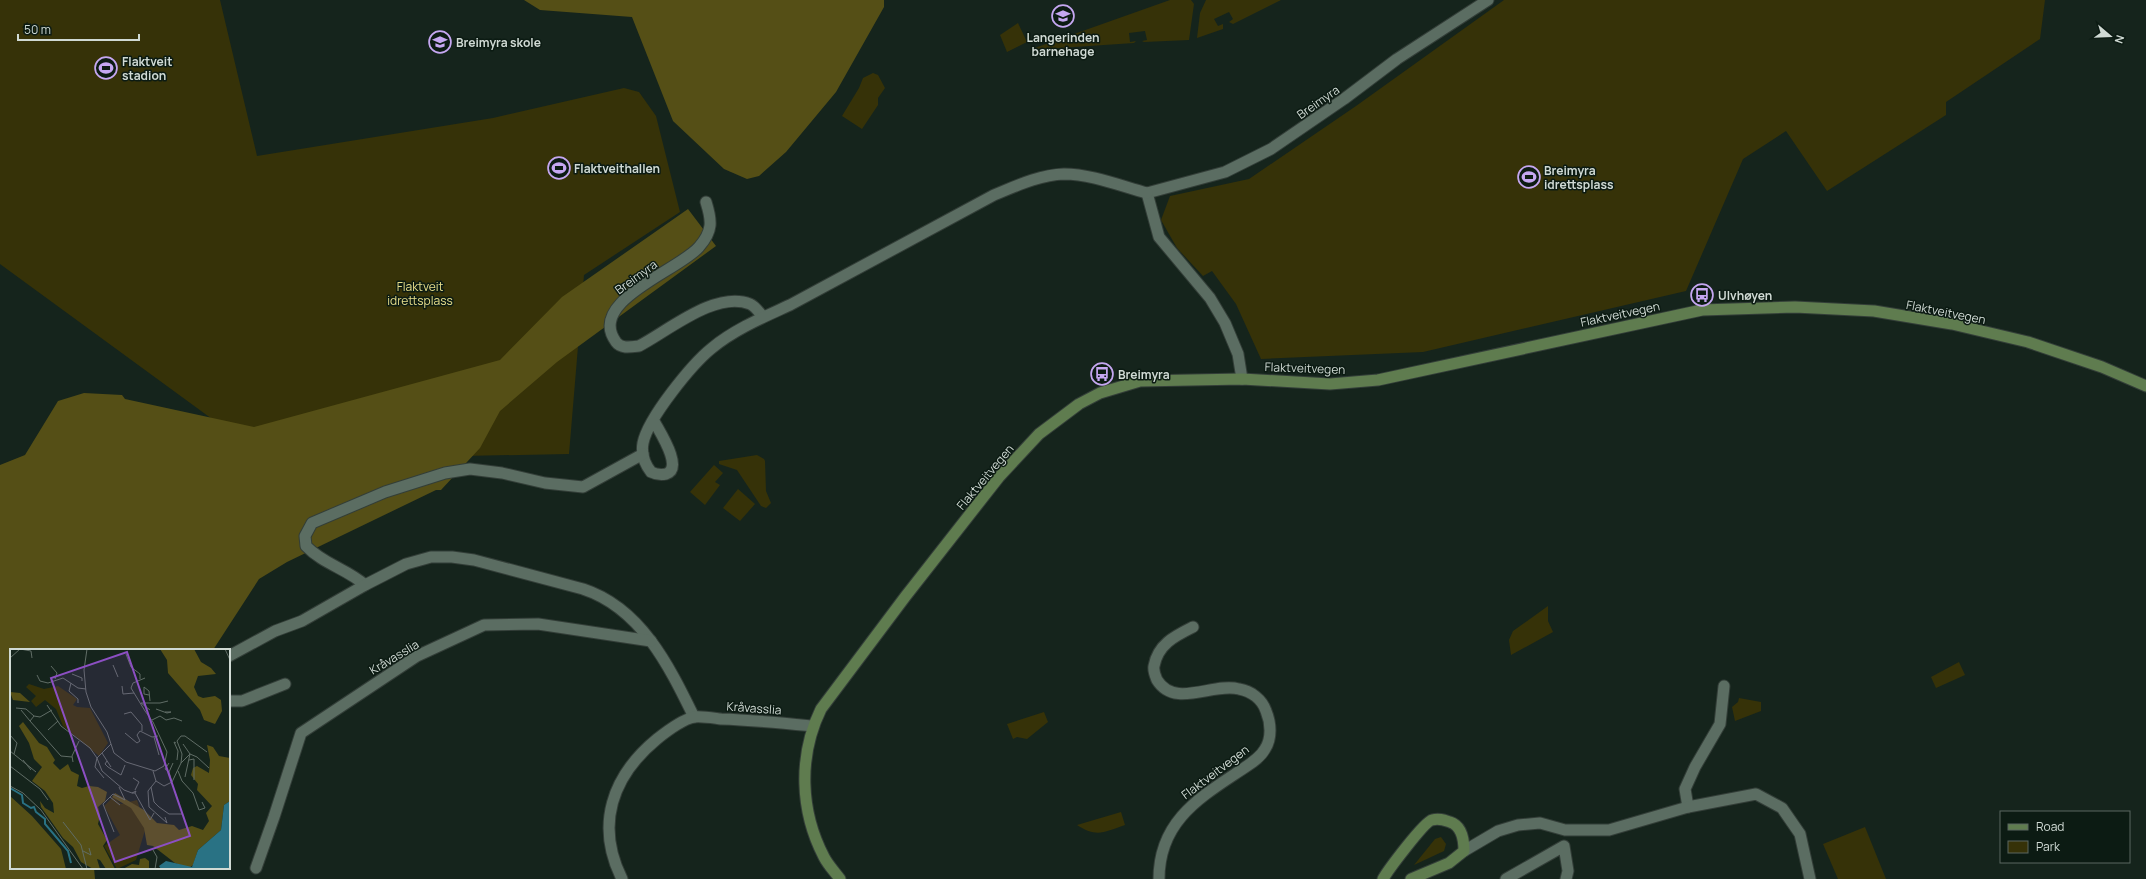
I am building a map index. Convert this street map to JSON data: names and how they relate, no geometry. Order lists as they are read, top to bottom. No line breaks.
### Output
{"streets":{"main road":["Flaktveitvegen"],"street":["Breimyra","Kråvasslia"]},"crossings":[["Flaktveitvegen","Kråvasslia"]],"parks":["Flaktveit idrettsplass"],"places":{"school or university":["Langerinden barnehage","Breimyra skole"],"sports":["Flaktveit stadion","Flaktveithallen","Breimyra idrettsplass"],"bus stop":["Ulvhøyen","Breimyra"]},"legend":["Road","Park"],"scale_bar":"50 m","north":"right"}
